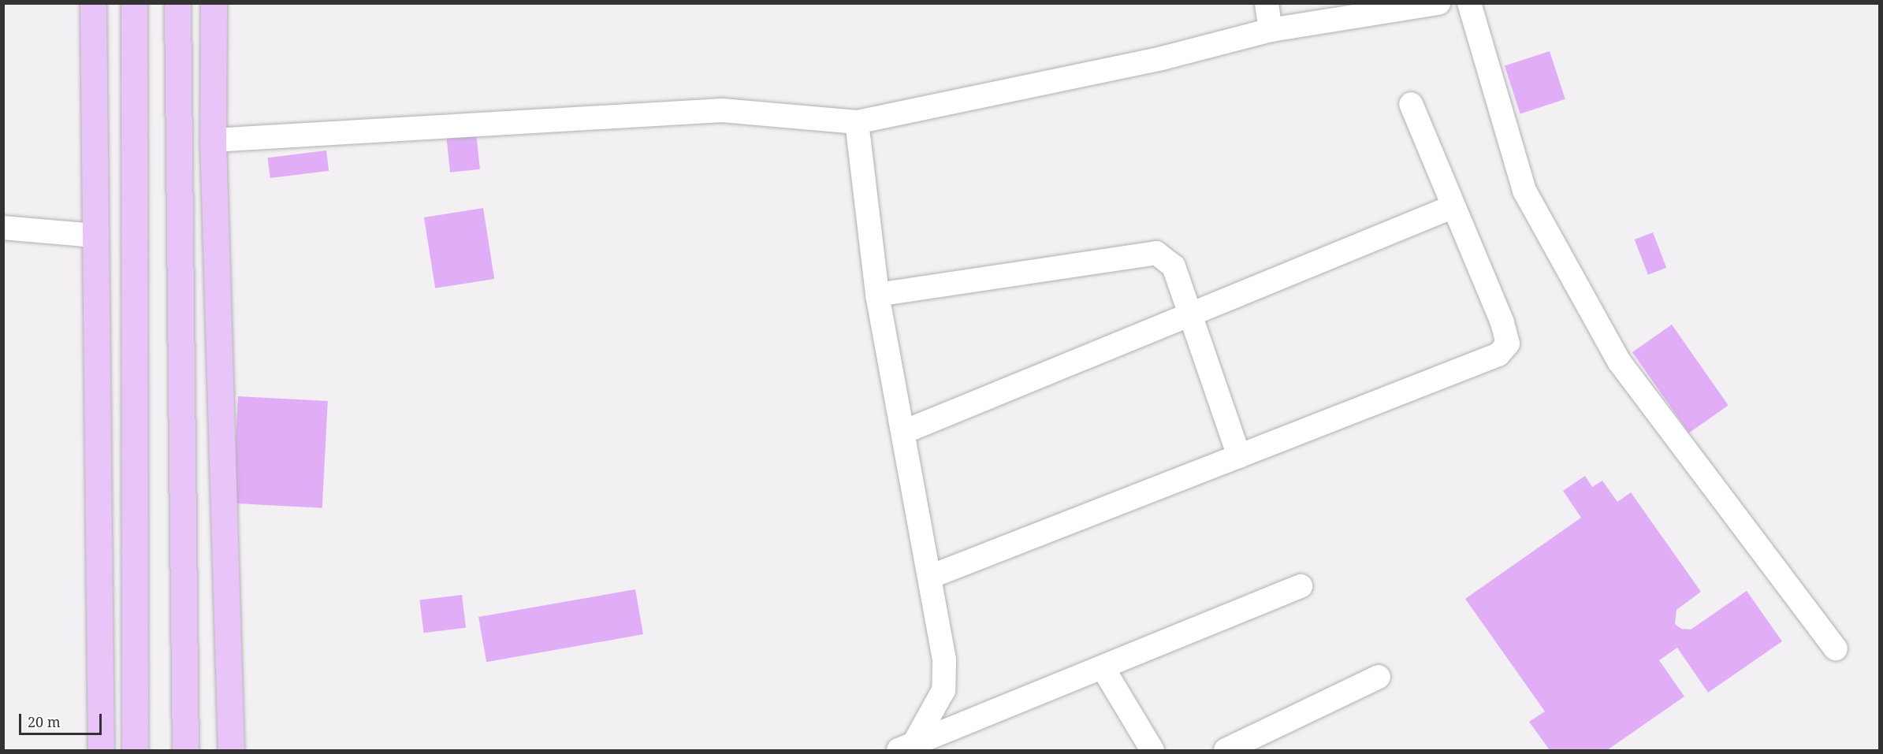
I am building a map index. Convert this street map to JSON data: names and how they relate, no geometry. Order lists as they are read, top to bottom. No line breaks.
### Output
{"scale_bar":"20 m"}
